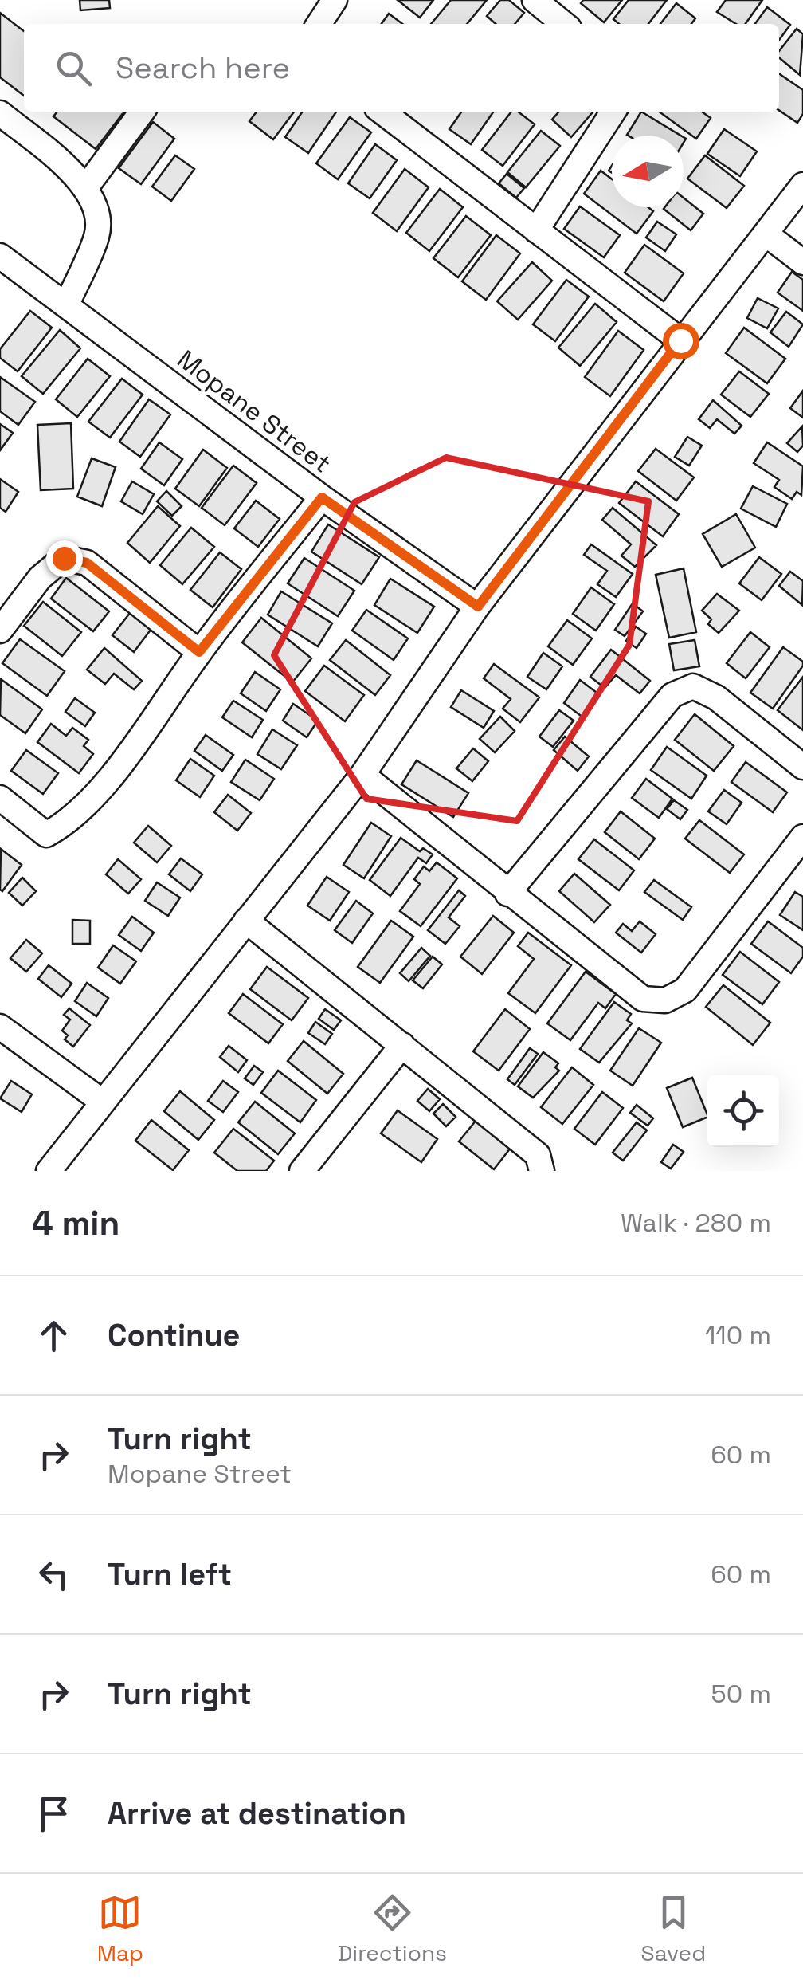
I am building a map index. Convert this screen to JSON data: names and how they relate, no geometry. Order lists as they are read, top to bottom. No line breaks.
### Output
{"streets":{"street":["Mopane Street"]},"north":"left","page":{"search":"Search here","heading":["4 min","Walk · 280 m"],"list":[["Continue","110 m"],["Turn right","Mopane Street","60 m"],["Turn left","60 m"],["Turn right","50 m"],"Arrive at destination"],"nav":["Map","Directions","Saved"]}}
